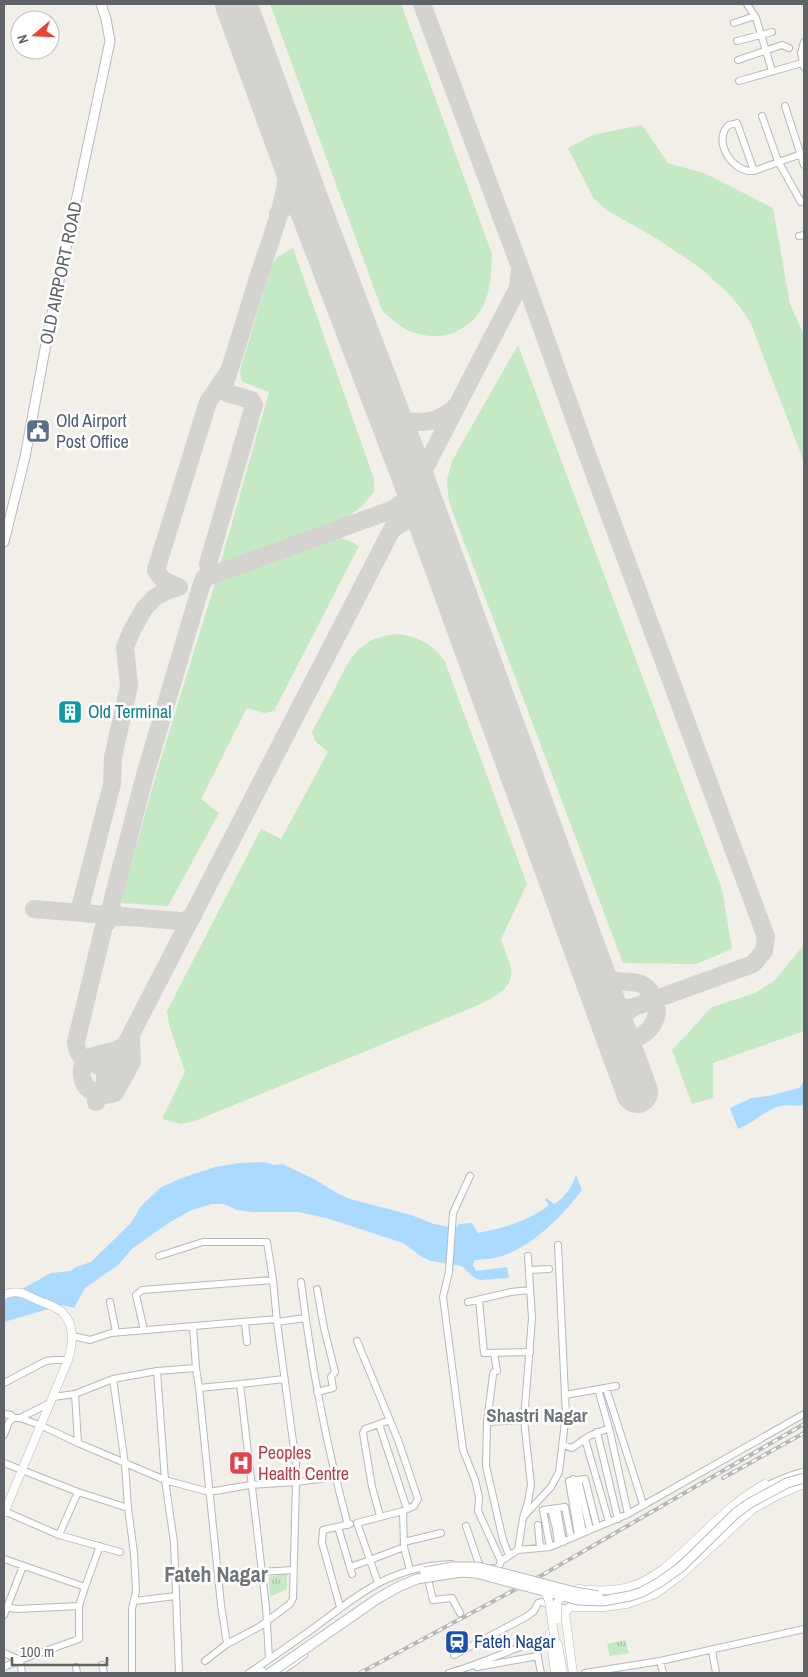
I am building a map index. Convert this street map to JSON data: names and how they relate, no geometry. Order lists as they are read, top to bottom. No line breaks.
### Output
{"streets":{"main road":["OLD AIRPORT ROAD"]},"districts":["Shastri Nagar","Fateh Nagar"],"places":{"public building":["Old Airport Post Office"],"building":["Old Terminal"],"hospital":["Peoples Health Centre"],"station":["Fateh Nagar"]},"scale_bar":"100 m","north":"left"}
